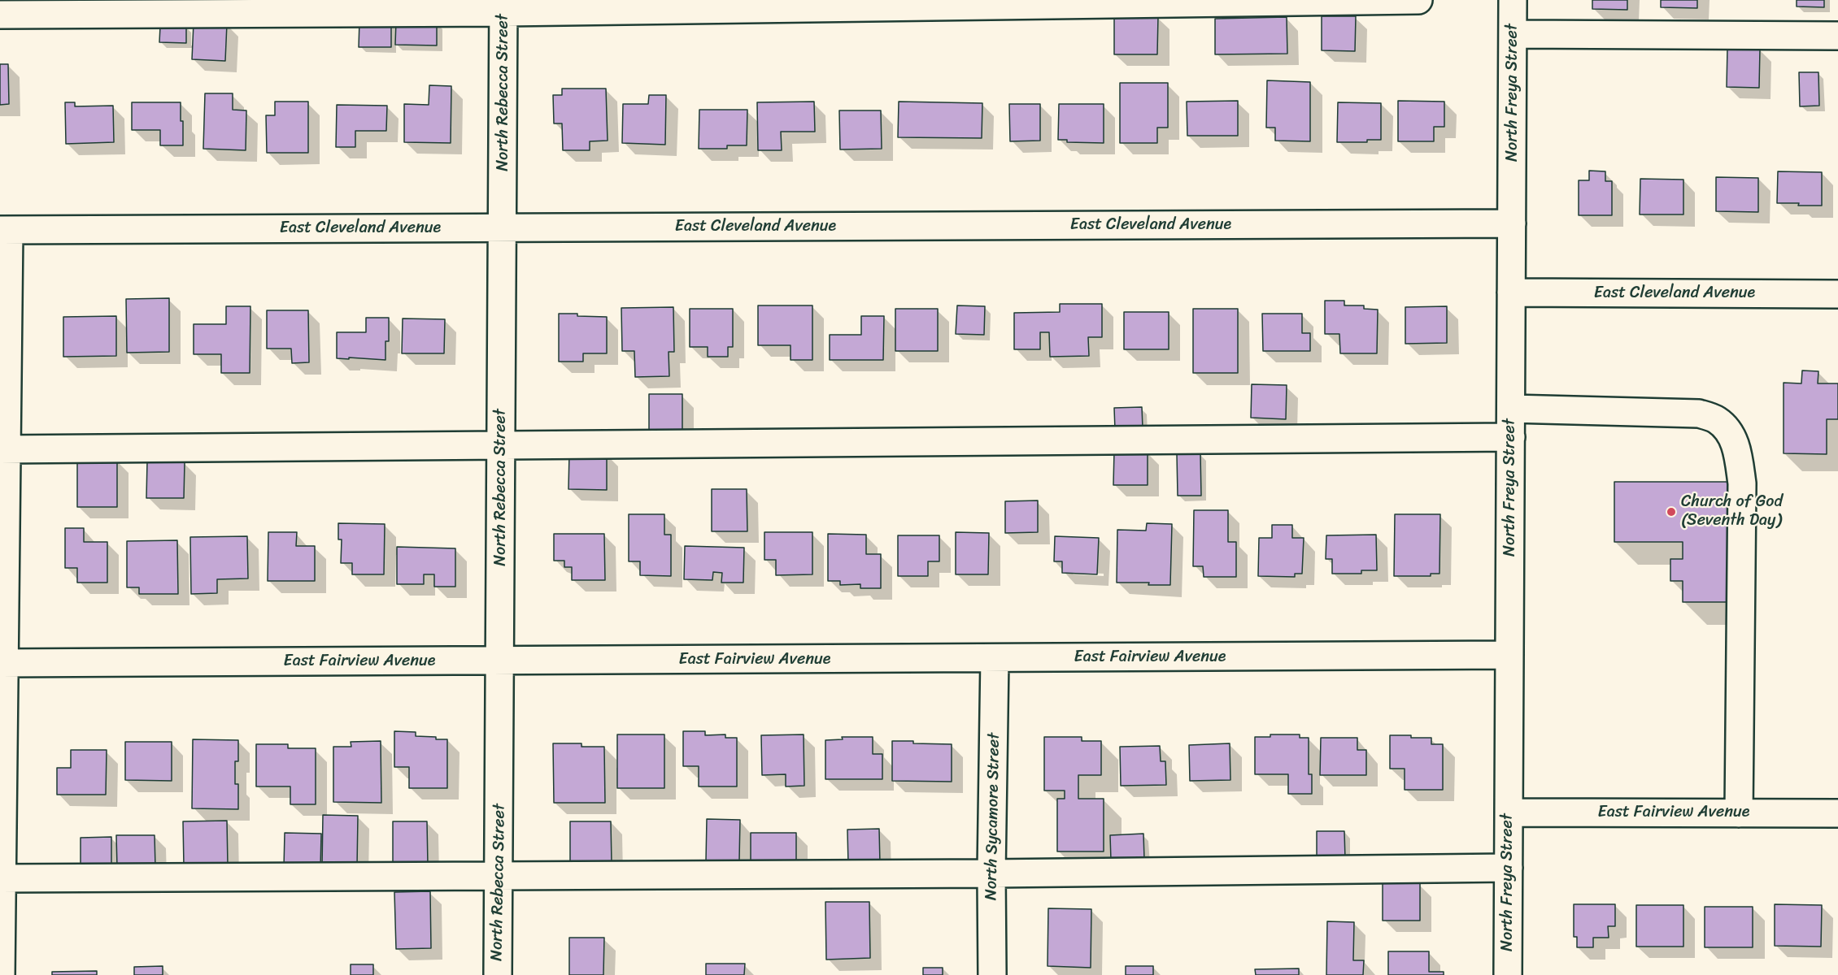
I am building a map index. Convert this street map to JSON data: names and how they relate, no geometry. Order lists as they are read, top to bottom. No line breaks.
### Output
{"streets":{"street":["North Rebecca Street","North Freya Street","East Cleveland Avenue","East Fairview Avenue","North Sycamore Street"]},"crossings":[["North Rebecca Street","East Cleveland Avenue"],["North Rebecca Street","East Fairview Avenue"],["North Freya Street","East Cleveland Avenue"],["North Freya Street","East Fairview Avenue"],["East Fairview Avenue","North Sycamore Street"]],"places":["Church of God (Seventh Day)"]}
